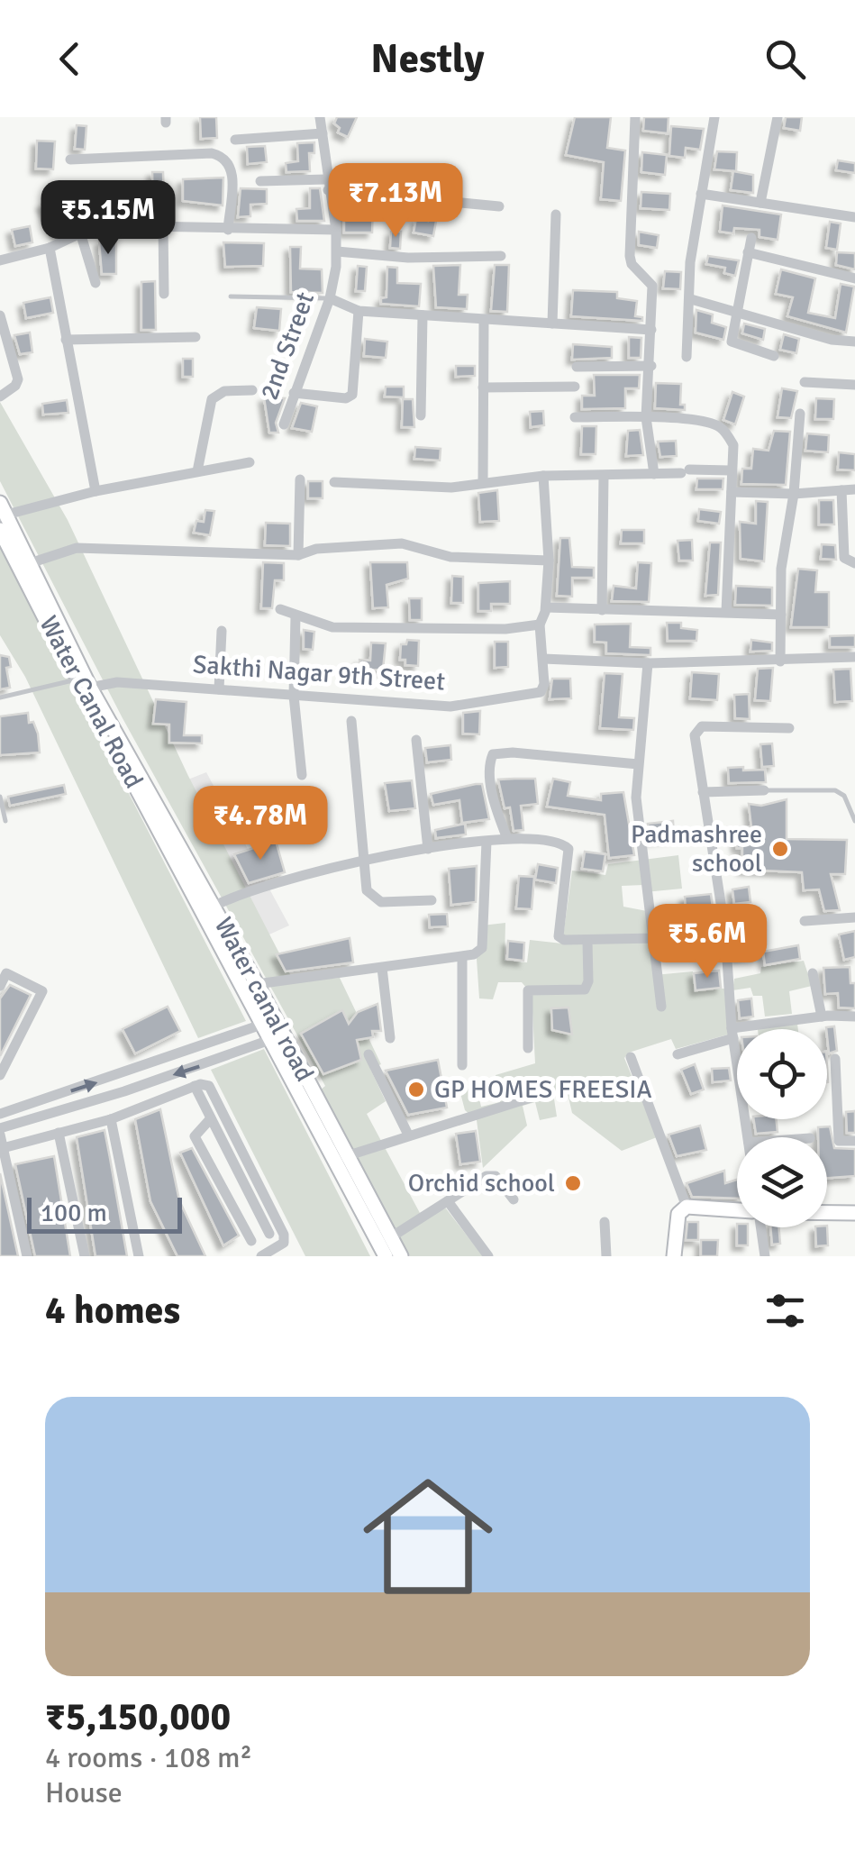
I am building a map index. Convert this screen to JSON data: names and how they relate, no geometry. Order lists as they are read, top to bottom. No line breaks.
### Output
{"streets":{"main road":["Water Canal Road","Water canal road"],"street":["2nd Street","Sakthi Nagar 9th Street"]},"crossings":[["Sakthi Nagar 9th Street","Water canal road"],["Water Canal Road","Water canal road"]],"places":["Padmashree school","GP HOMES FREESIA","Orchid school"],"scale_bar":"100 m","page":{"header":"Nestly","price":["₹7.13M","₹5.15M","₹4.78M","₹5.6M"],"scale":"100 m","heading":"4 homes","list":[{"name":"₹5,150,000","note":"4 rooms · 108 m² · House"}]}}
